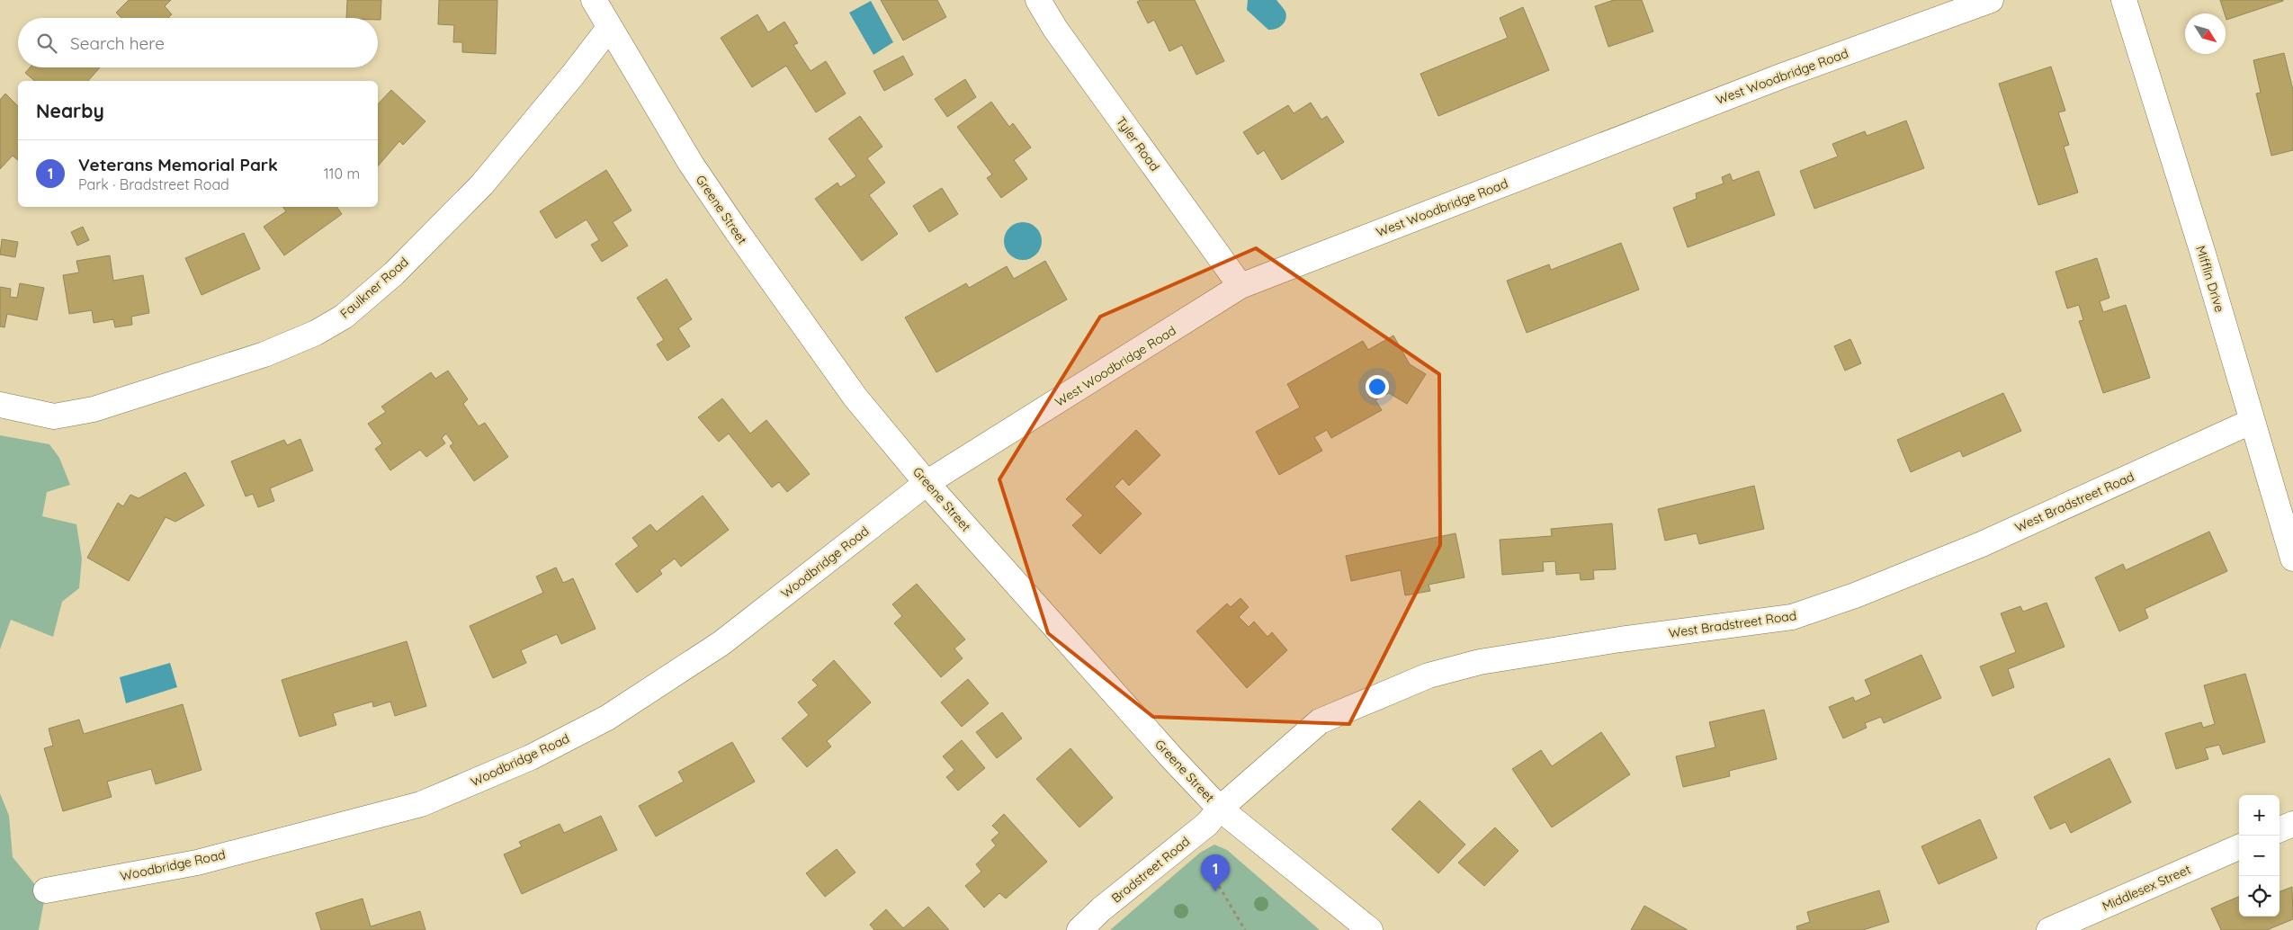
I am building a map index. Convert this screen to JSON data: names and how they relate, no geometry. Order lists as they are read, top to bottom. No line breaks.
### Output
{"streets":{"street":["West Woodbridge Road","Tyler Road","Greene Street","Mifflin Drive","Faulkner Road","West Bradstreet Road","Woodbridge Road","Bradstreet Road","Middlesex Street"]},"crossings":[["West Woodbridge Road","Tyler Road"],["West Woodbridge Road","Greene Street"],["West Woodbridge Road","Woodbridge Road"],["Greene Street","Faulkner Road"],["Greene Street","West Bradstreet Road"],["Greene Street","Woodbridge Road"],["Greene Street","Bradstreet Road"],["Mifflin Drive","West Bradstreet Road"],["West Bradstreet Road","Bradstreet Road"]],"north":"bottom right","page":{"search":"Search here","heading":"Nearby","list":[{"mark":"1","name":"Veterans Memorial Park","note":"Park · Bradstreet Road","value":"110 m"}],"map_buttons":["+","−"],"pins":"1"}}
